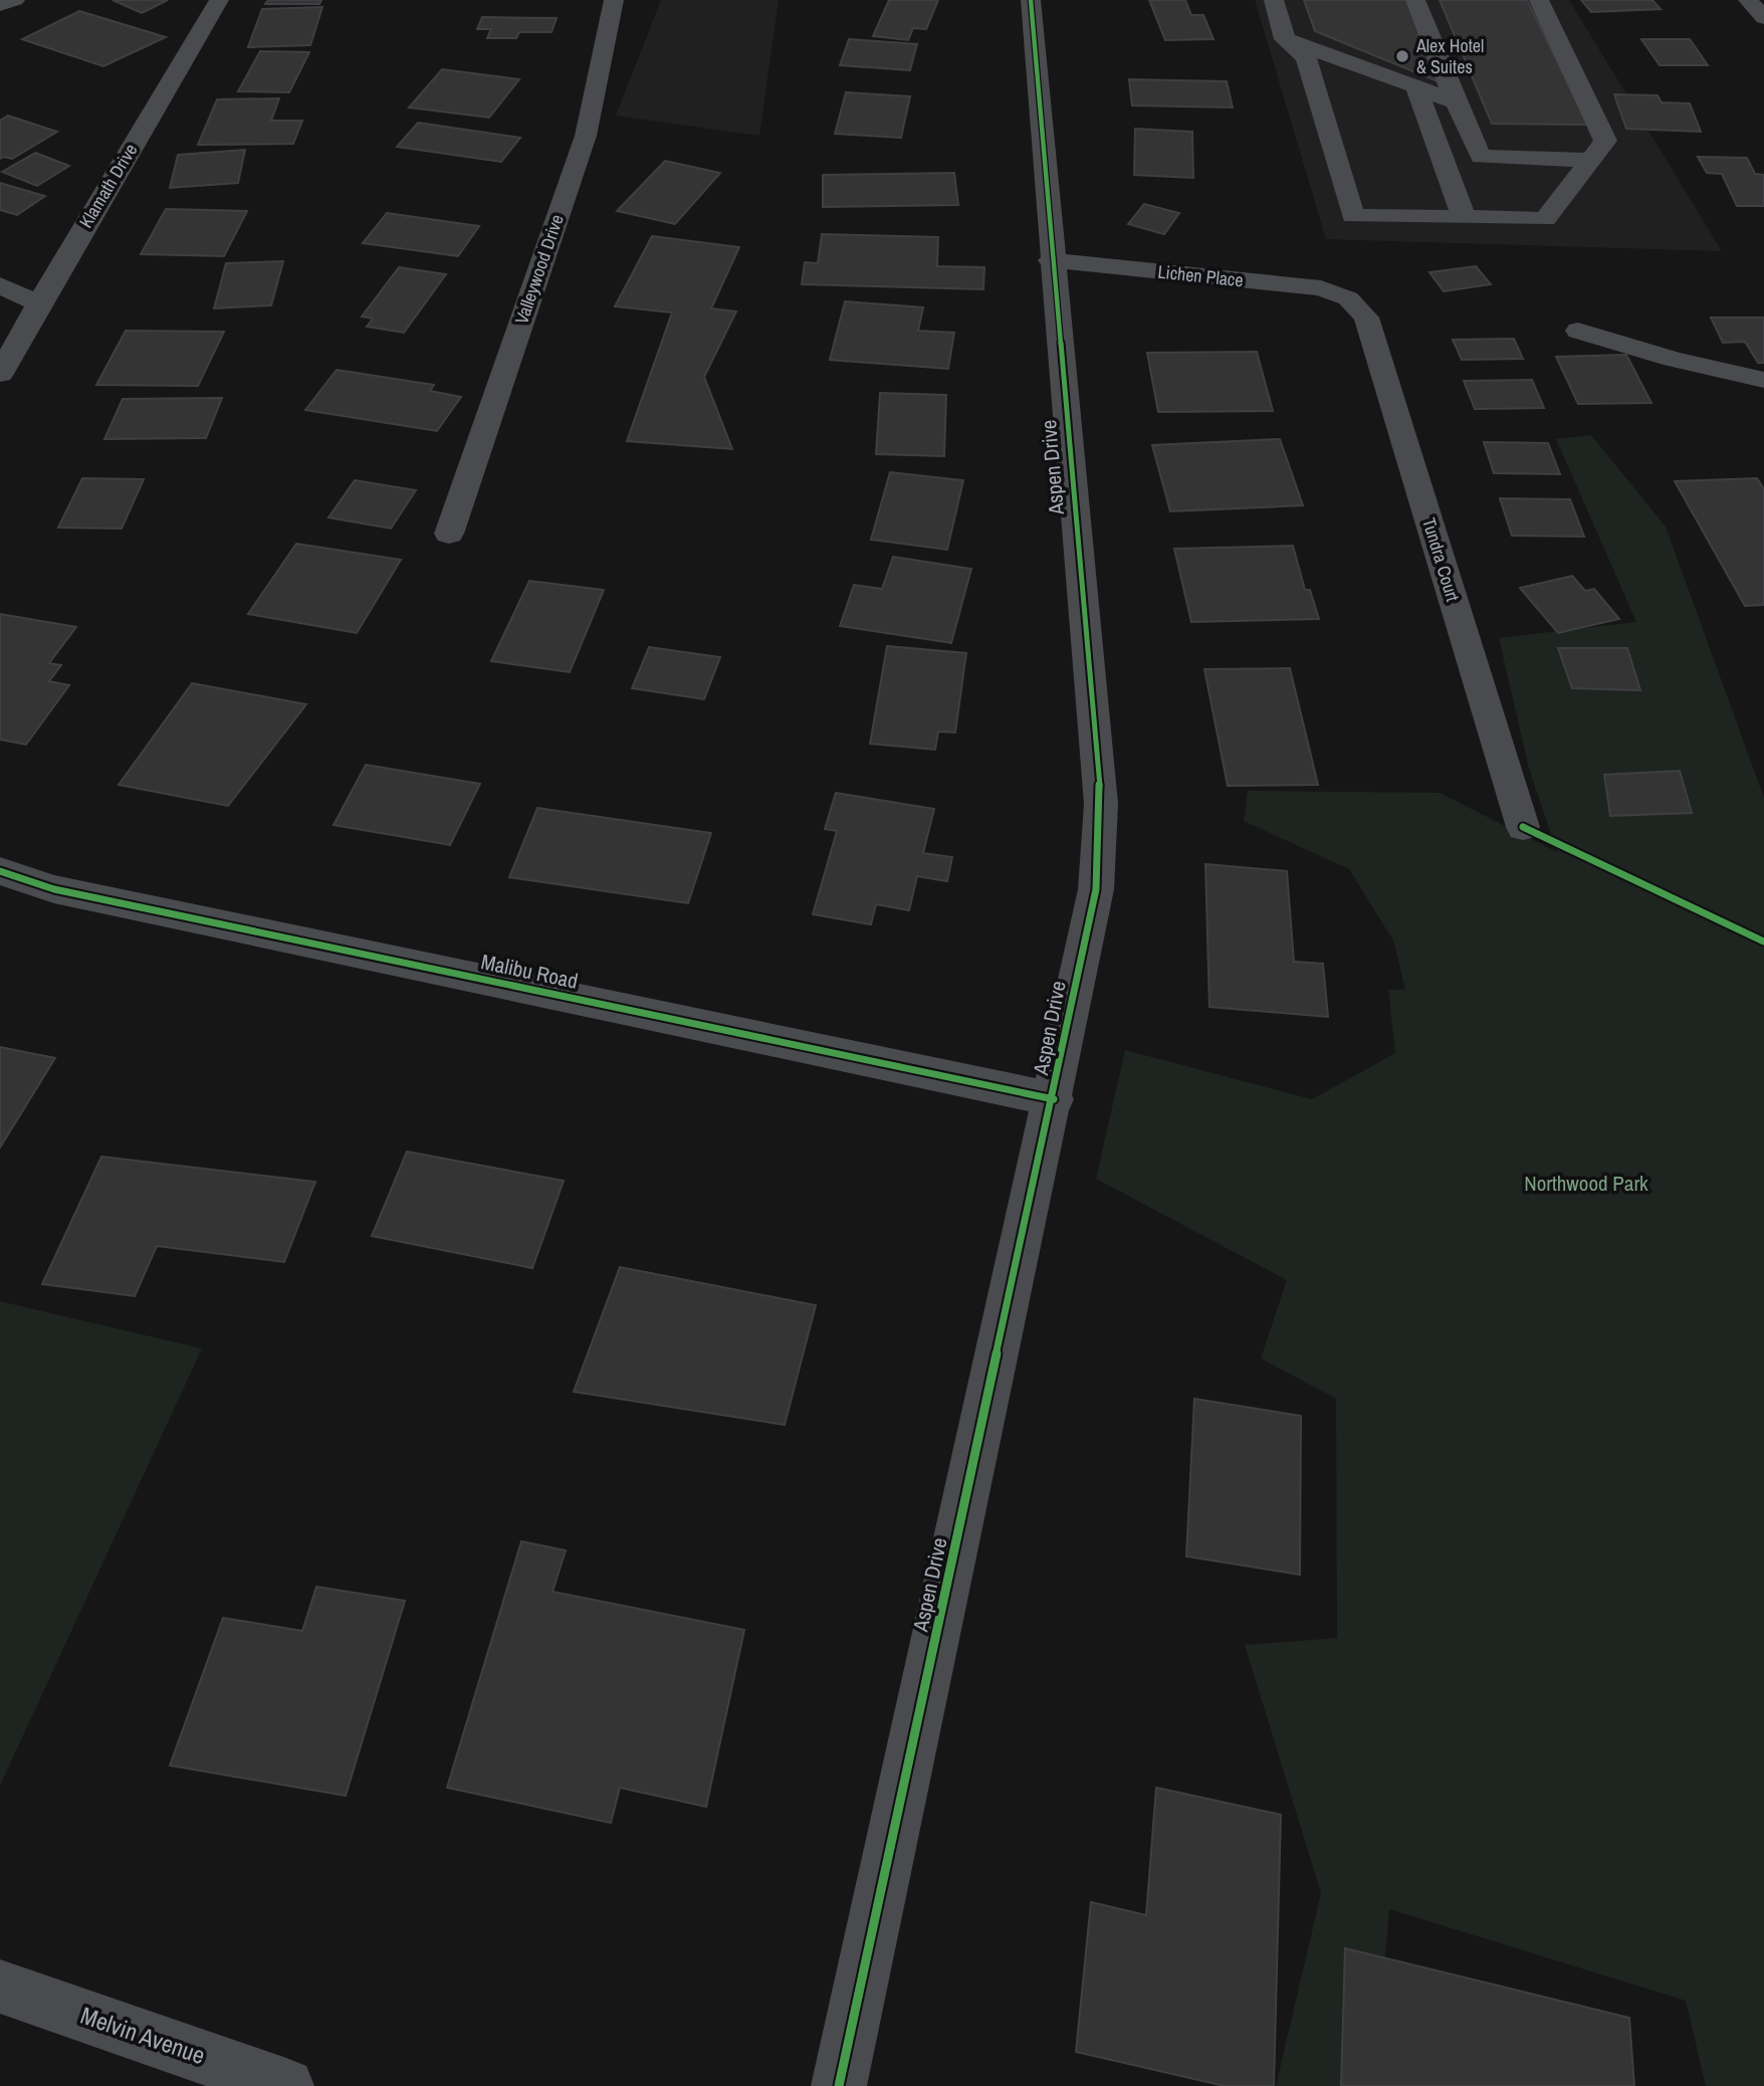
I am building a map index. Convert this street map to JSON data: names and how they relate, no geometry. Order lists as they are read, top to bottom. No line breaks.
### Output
{"streets":{"street":["Klamath Drive","Valleywood Drive","Lichen Place","Aspen Drive","Tundra Court","Malibu Road","Melvin Avenue"]},"crossings":[["Lichen Place","Aspen Drive"],["Lichen Place","Tundra Court"],["Aspen Drive","Malibu Road"]],"parks":["Northwood Park"],"places":["Alex Hotel & Suites"]}
